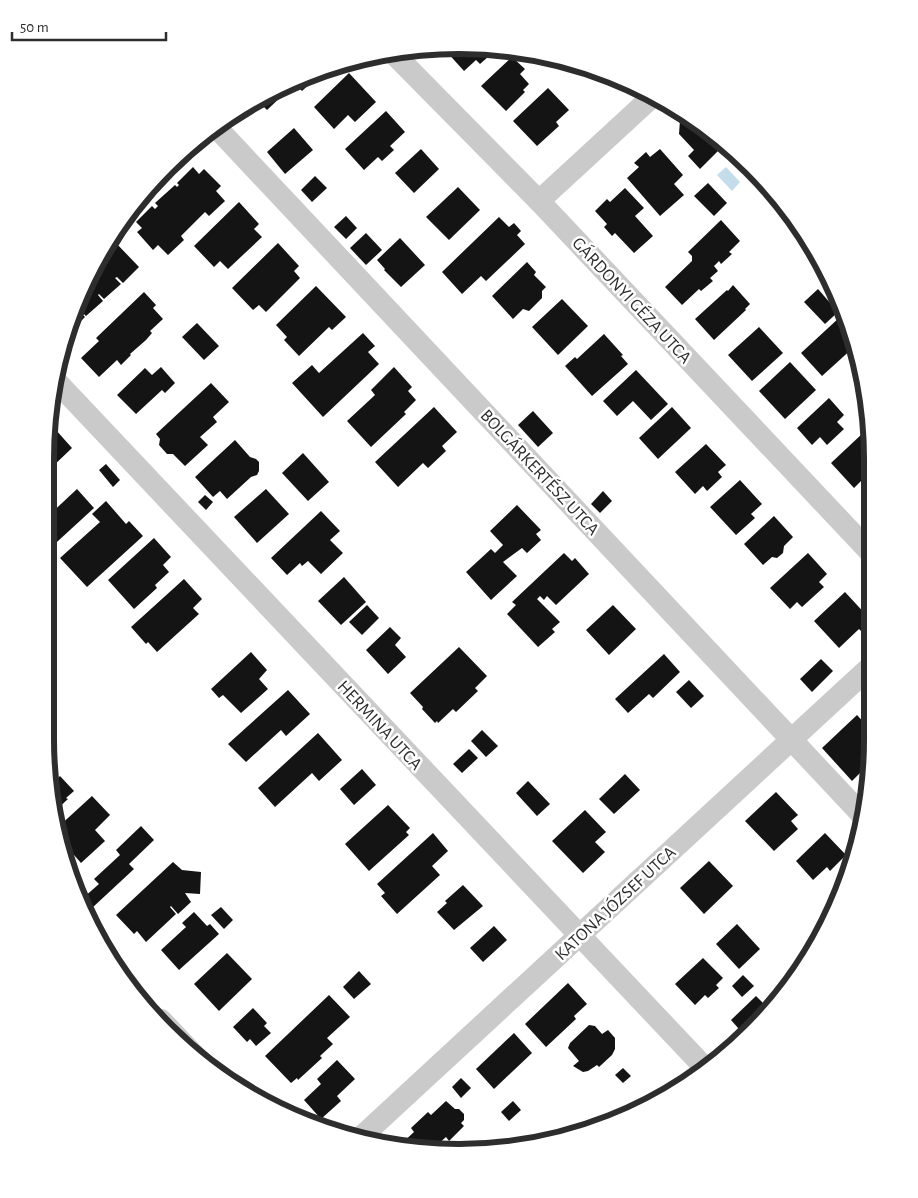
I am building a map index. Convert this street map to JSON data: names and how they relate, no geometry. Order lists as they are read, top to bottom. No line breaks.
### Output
{"streets":{"street":["GÁRDONYI GÉZA UTCA","BOLGÁRKERTÉSZ UTCA","HERMINA UTCA","KATONA JÓZSEF UTCA"]},"crossings":[["BOLGÁRKERTÉSZ UTCA","KATONA JÓZSEF UTCA"],["HERMINA UTCA","KATONA JÓZSEF UTCA"]],"scale_bar":"50 m"}
